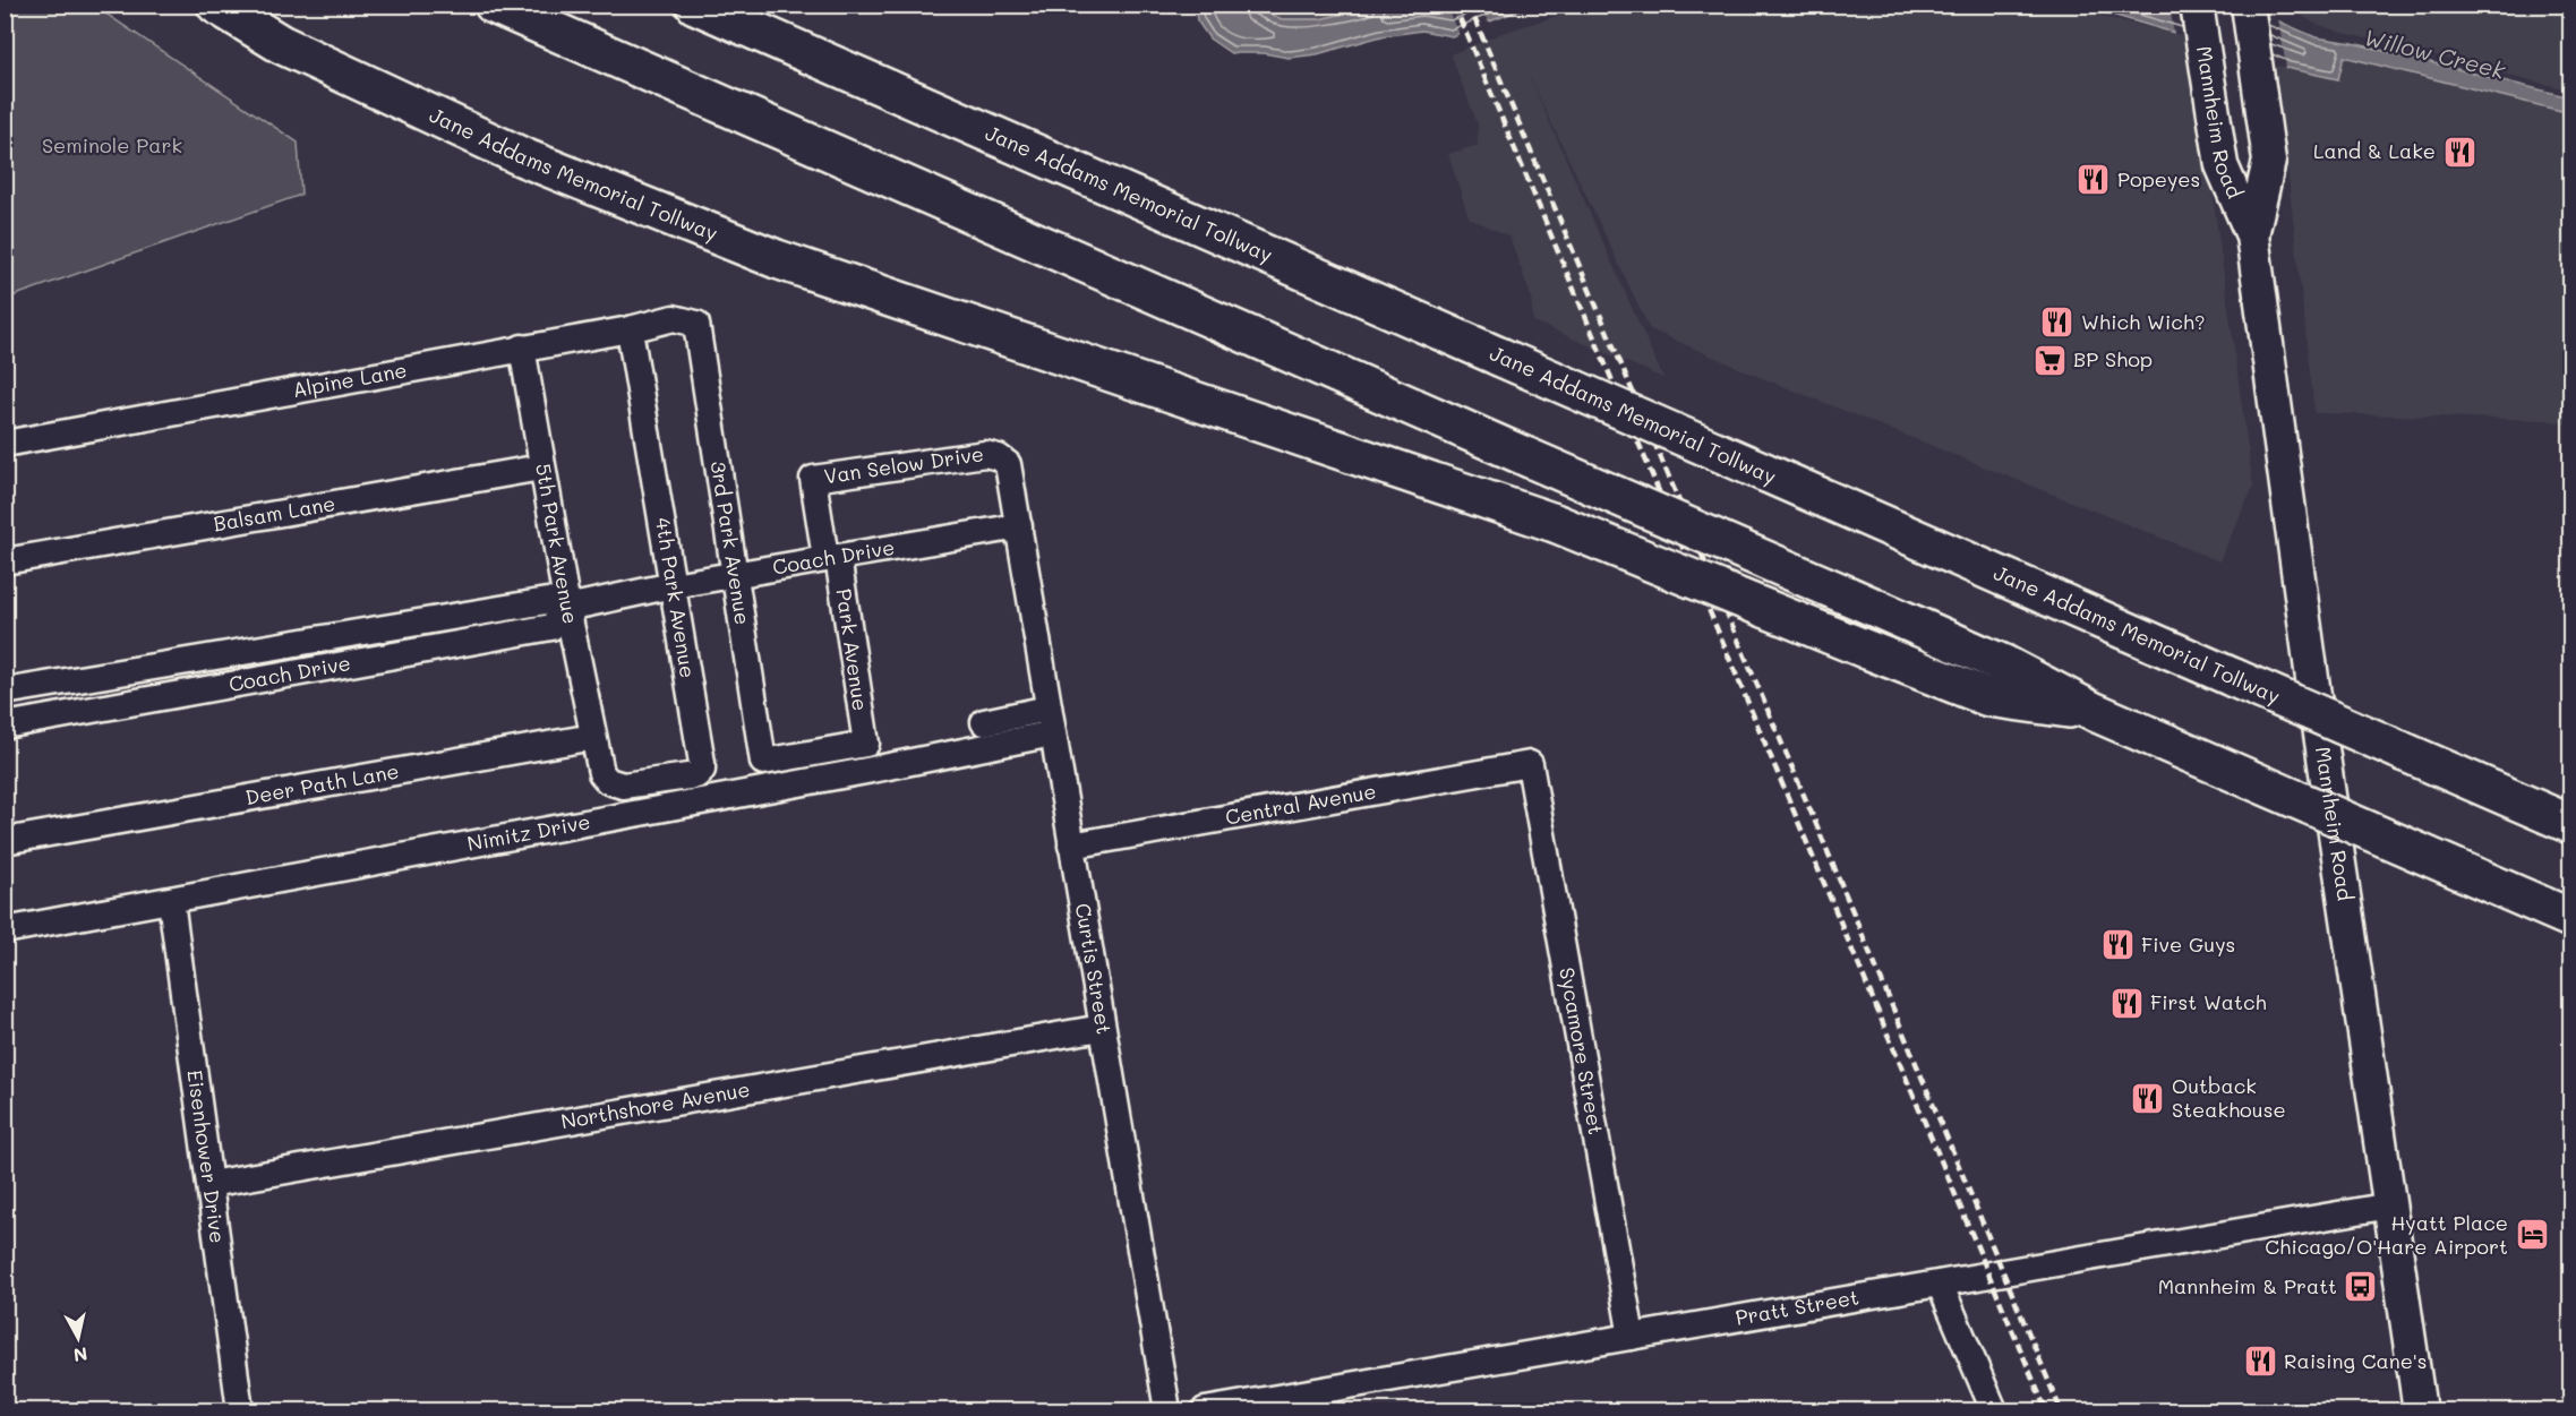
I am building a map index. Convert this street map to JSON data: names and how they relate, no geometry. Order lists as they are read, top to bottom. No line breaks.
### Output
{"streets":{"highway":["Jane Addams Memorial Tollway"],"main road":["Mannheim Road"],"street":["Alpine Lane","Van Selow Drive","Balsam Lane","5th Park Avenue","3rd Park Avenue","Coach Drive","4th Park Avenue","Park Avenue","Deer Path Lane","Central Avenue","Nimitz Drive","Curtis Street","Sycamore Street","Northshore Avenue","Eisenhower Drive","Pratt Street"]},"crossings":[["Mannheim Road","Pratt Street"],["Alpine Lane","5th Park Avenue"],["Alpine Lane","3rd Park Avenue"],["Alpine Lane","4th Park Avenue"],["Van Selow Drive","Coach Drive"],["Van Selow Drive","Park Avenue"],["Van Selow Drive","Curtis Street"],["Balsam Lane","5th Park Avenue"],["5th Park Avenue","Coach Drive"],["5th Park Avenue","4th Park Avenue"],["5th Park Avenue","Deer Path Lane"],["3rd Park Avenue","Coach Drive"],["3rd Park Avenue","Park Avenue"],["Coach Drive","4th Park Avenue"],["Coach Drive","Park Avenue"],["Coach Drive","Curtis Street"],["4th Park Avenue","Deer Path Lane"],["Central Avenue","Curtis Street"],["Central Avenue","Sycamore Street"],["Nimitz Drive","Curtis Street"],["Nimitz Drive","Eisenhower Drive"],["Curtis Street","Northshore Avenue"],["Sycamore Street","Pratt Street"],["Northshore Avenue","Eisenhower Drive"]],"water":["Willow Creek"],"parks":["Seminole Park"],"places":{"restaurant":["Land & Lake","Popeyes","Which Wich?","Five Guys","First Watch","Outback Steakhouse","Raising Cane's"],"supermarket":["BP Shop"],"hotel":["Hyatt Place Chicago/O'Hare Airport"],"bus stop":["Mannheim & Pratt"]},"north":"bottom"}
